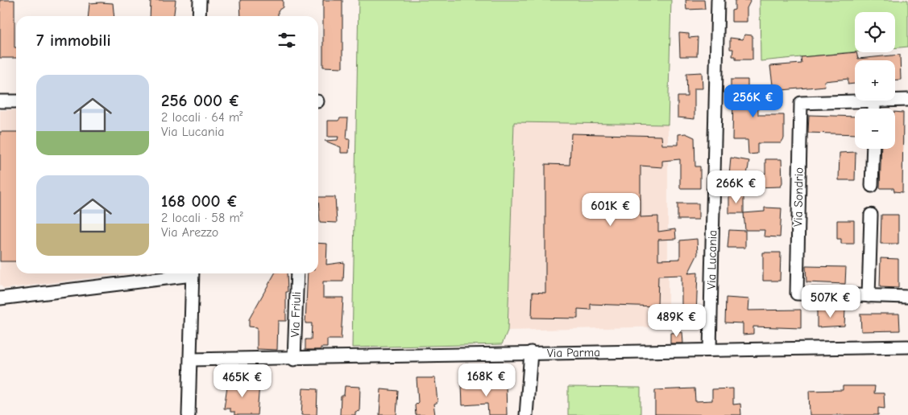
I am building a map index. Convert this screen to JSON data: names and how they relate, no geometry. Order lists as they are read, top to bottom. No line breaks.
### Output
{"streets":{"street":["Via Sondrio","Via Lucania","Via Friuli","Via Parma"]},"crossings":[["Via Lucania","Via Parma"],["Via Friuli","Via Parma"]],"page":{"map_buttons":["+","−"],"heading":"7 immobili","list":[{"name":"256 000 €","note":"2 locali · 64 m² · Via Lucania"},{"name":"168 000 €","note":"2 locali · 58 m² · Via Arezzo"}],"price":["256K €","266K €","601K €","507K €","489K €","168K €","465K €"]}}
